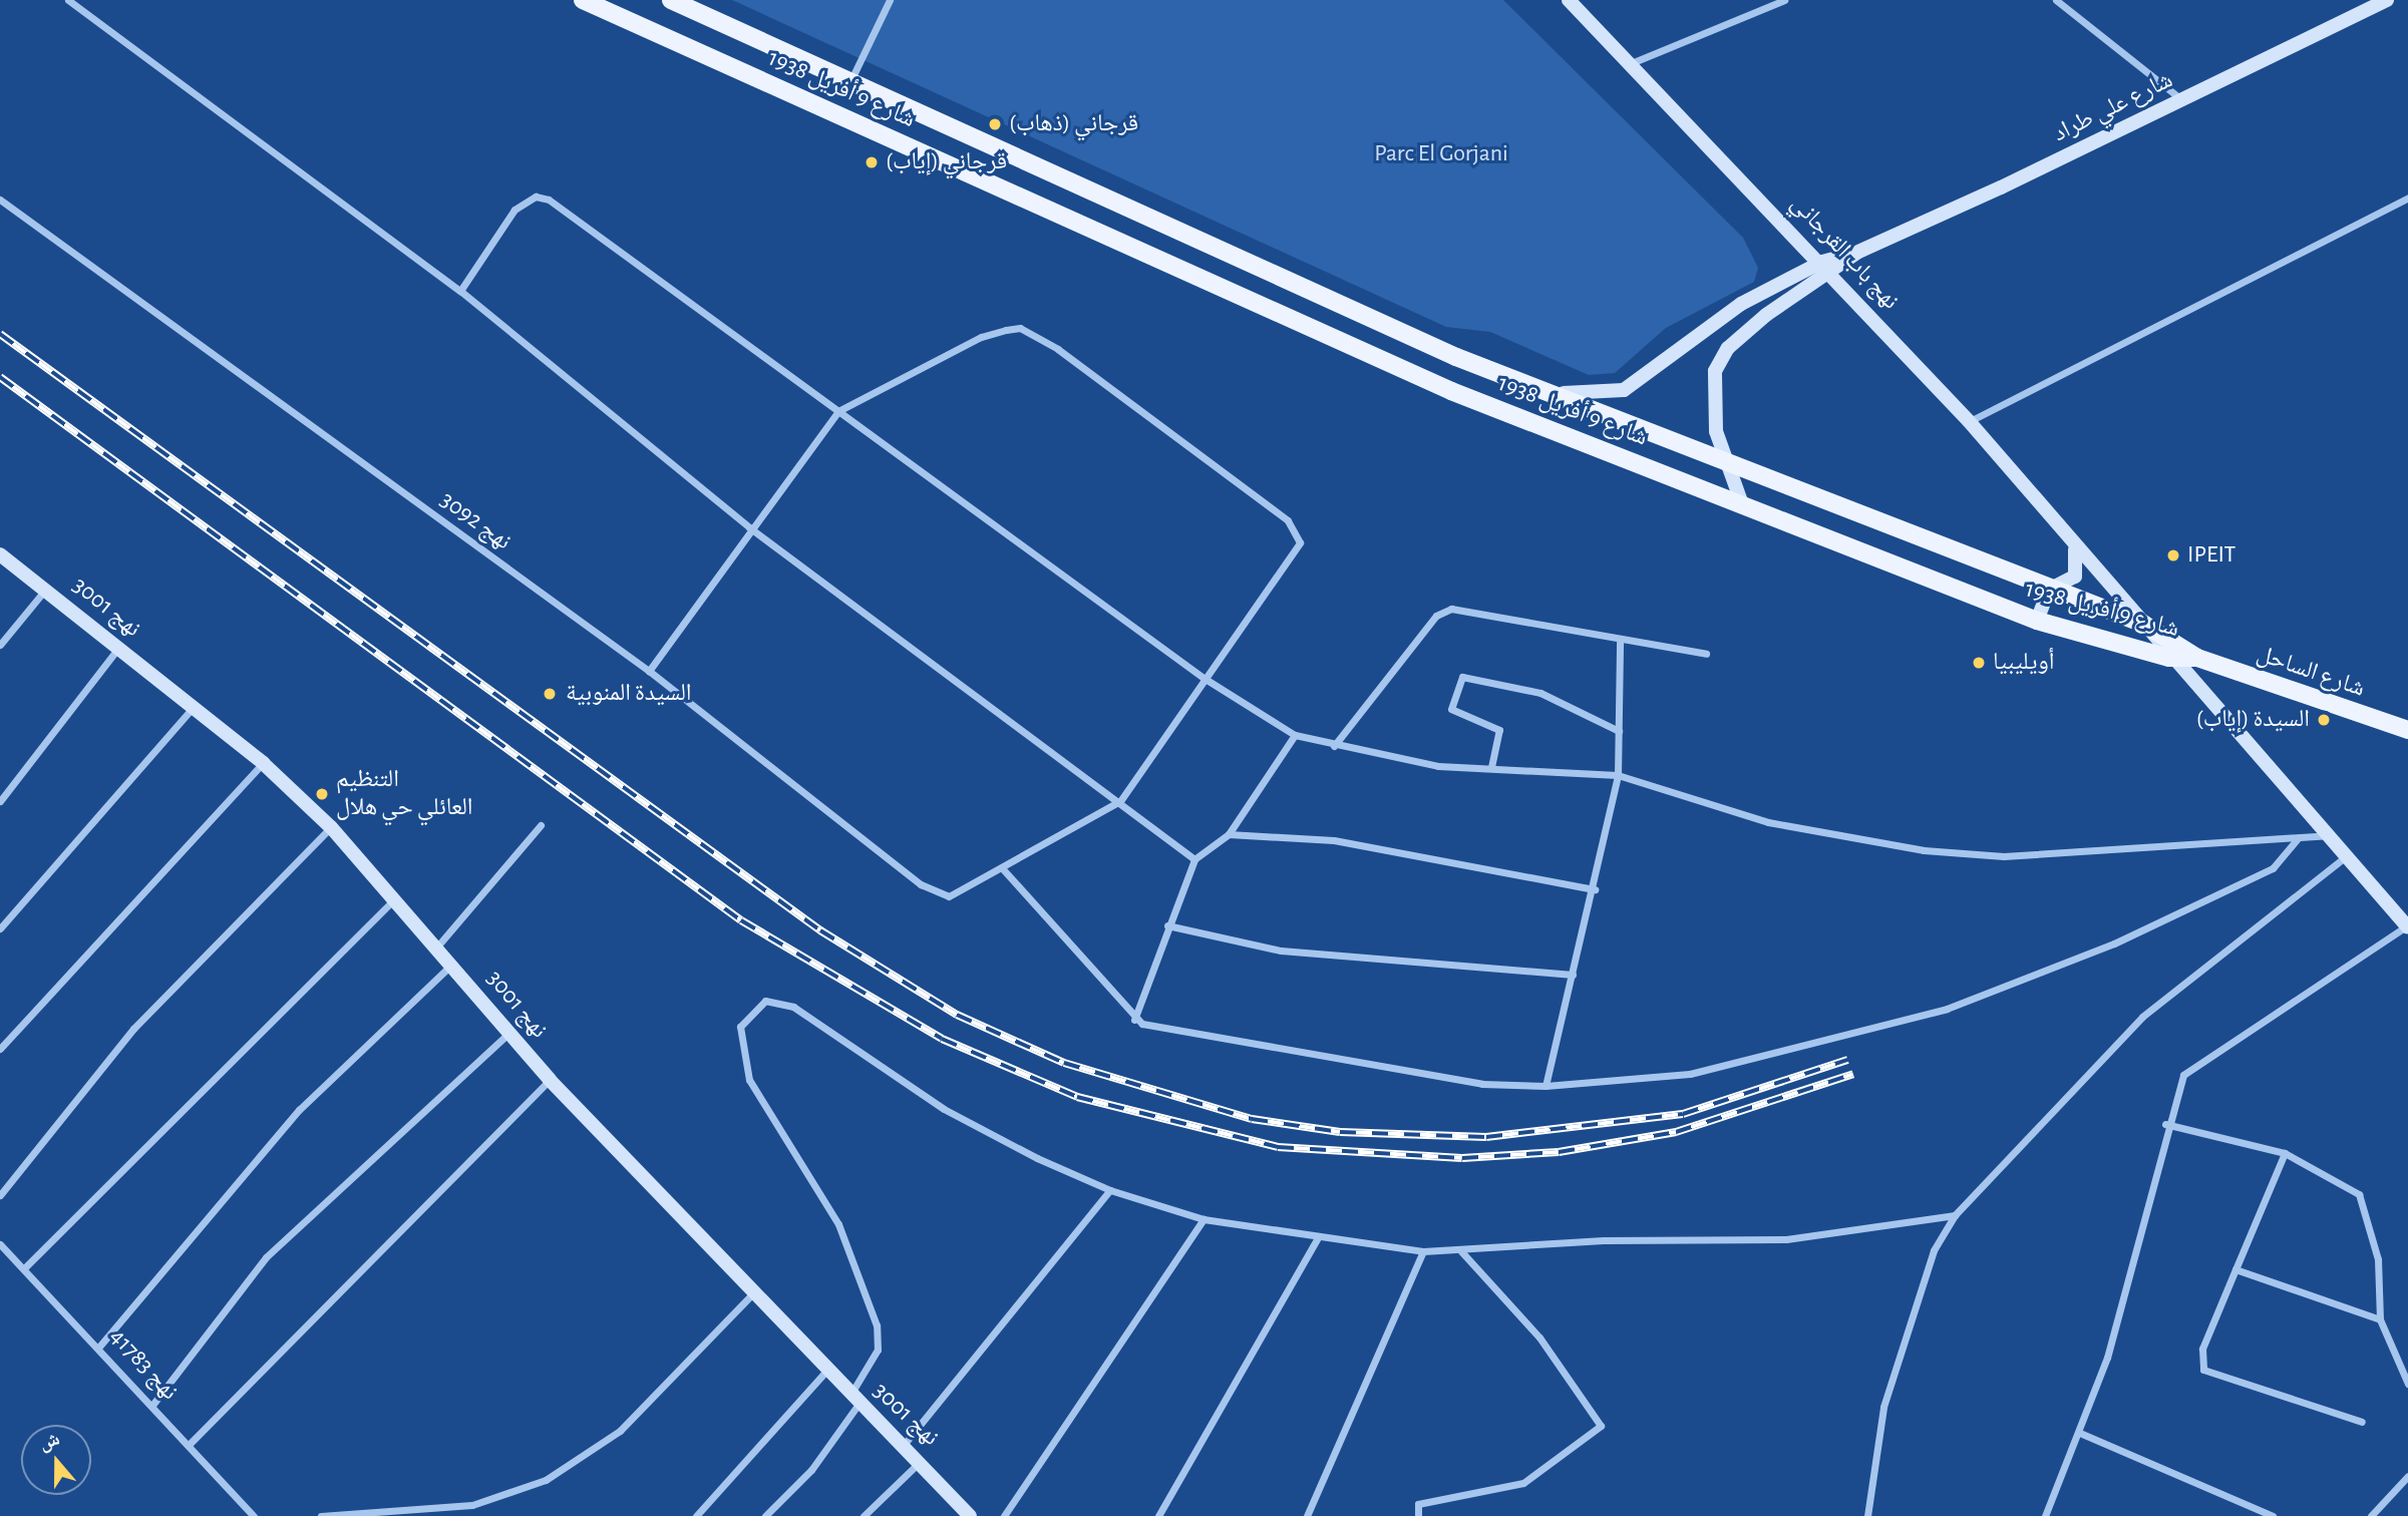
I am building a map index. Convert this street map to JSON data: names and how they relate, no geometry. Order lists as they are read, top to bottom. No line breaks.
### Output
{"streets":{"main road":["شارع 9 أفريل 1938","شارع الساحل"],"street":["شارع علي طراد","نهج باب القرجاني","نهج 3092","نهج 3001","نهج 41783"]},"crossings":[["شارع 9 أفريل 1938","شارع علي طراد"],["شارع 9 أفريل 1938","نهج باب القرجاني"],["شارع 9 أفريل 1938","شارع الساحل"],["شارع علي طراد","نهج باب القرجاني"]],"parks":["Parc El Gorjani"],"places":["قرجاني (ذهاب)","قرجاني (إياب)","IPEIT","أويليبيا","السيدة المنوبية","السيدة (إياب)","التنظيم العائلي حي هلال"],"north":"top"}
